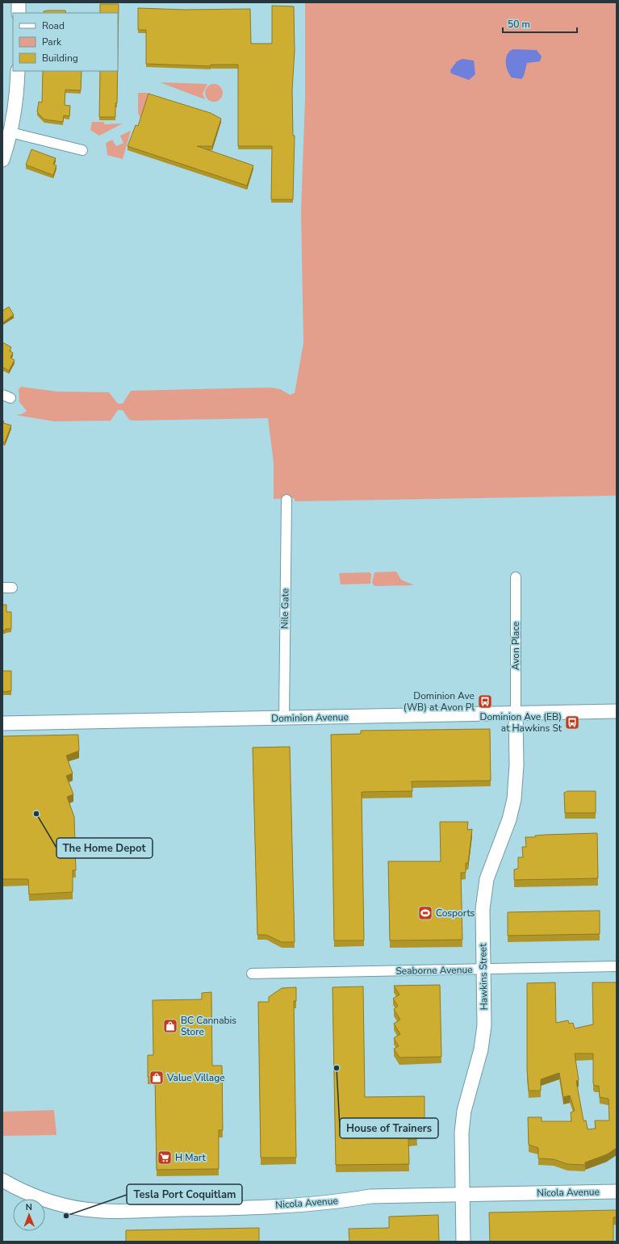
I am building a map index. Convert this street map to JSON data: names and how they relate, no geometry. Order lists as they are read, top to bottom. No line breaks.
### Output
{"streets":{"street":["Nile Gate","Avon Place","Dominion Avenue","Seaborne Avenue","Hawkins Street","Nicola Avenue"]},"crossings":[["Nile Gate","Dominion Avenue"],["Avon Place","Dominion Avenue"],["Avon Place","Hawkins Street"],["Dominion Avenue","Hawkins Street"],["Seaborne Avenue","Hawkins Street"],["Hawkins Street","Nicola Avenue"]],"places":{"bus stop":["Dominion Ave (WB) at Avon Pl","Dominion Ave (EB) at Hawkins St"],"other":["The Home Depot","House of Trainers","Tesla Port Coquitlam"],"sports":["Cosports"],"shop":["BC Cannabis Store","Value Village"],"supermarket":["H Mart"]},"legend":["Road","Park","Building"],"scale_bar":"50 m","north":"top"}
